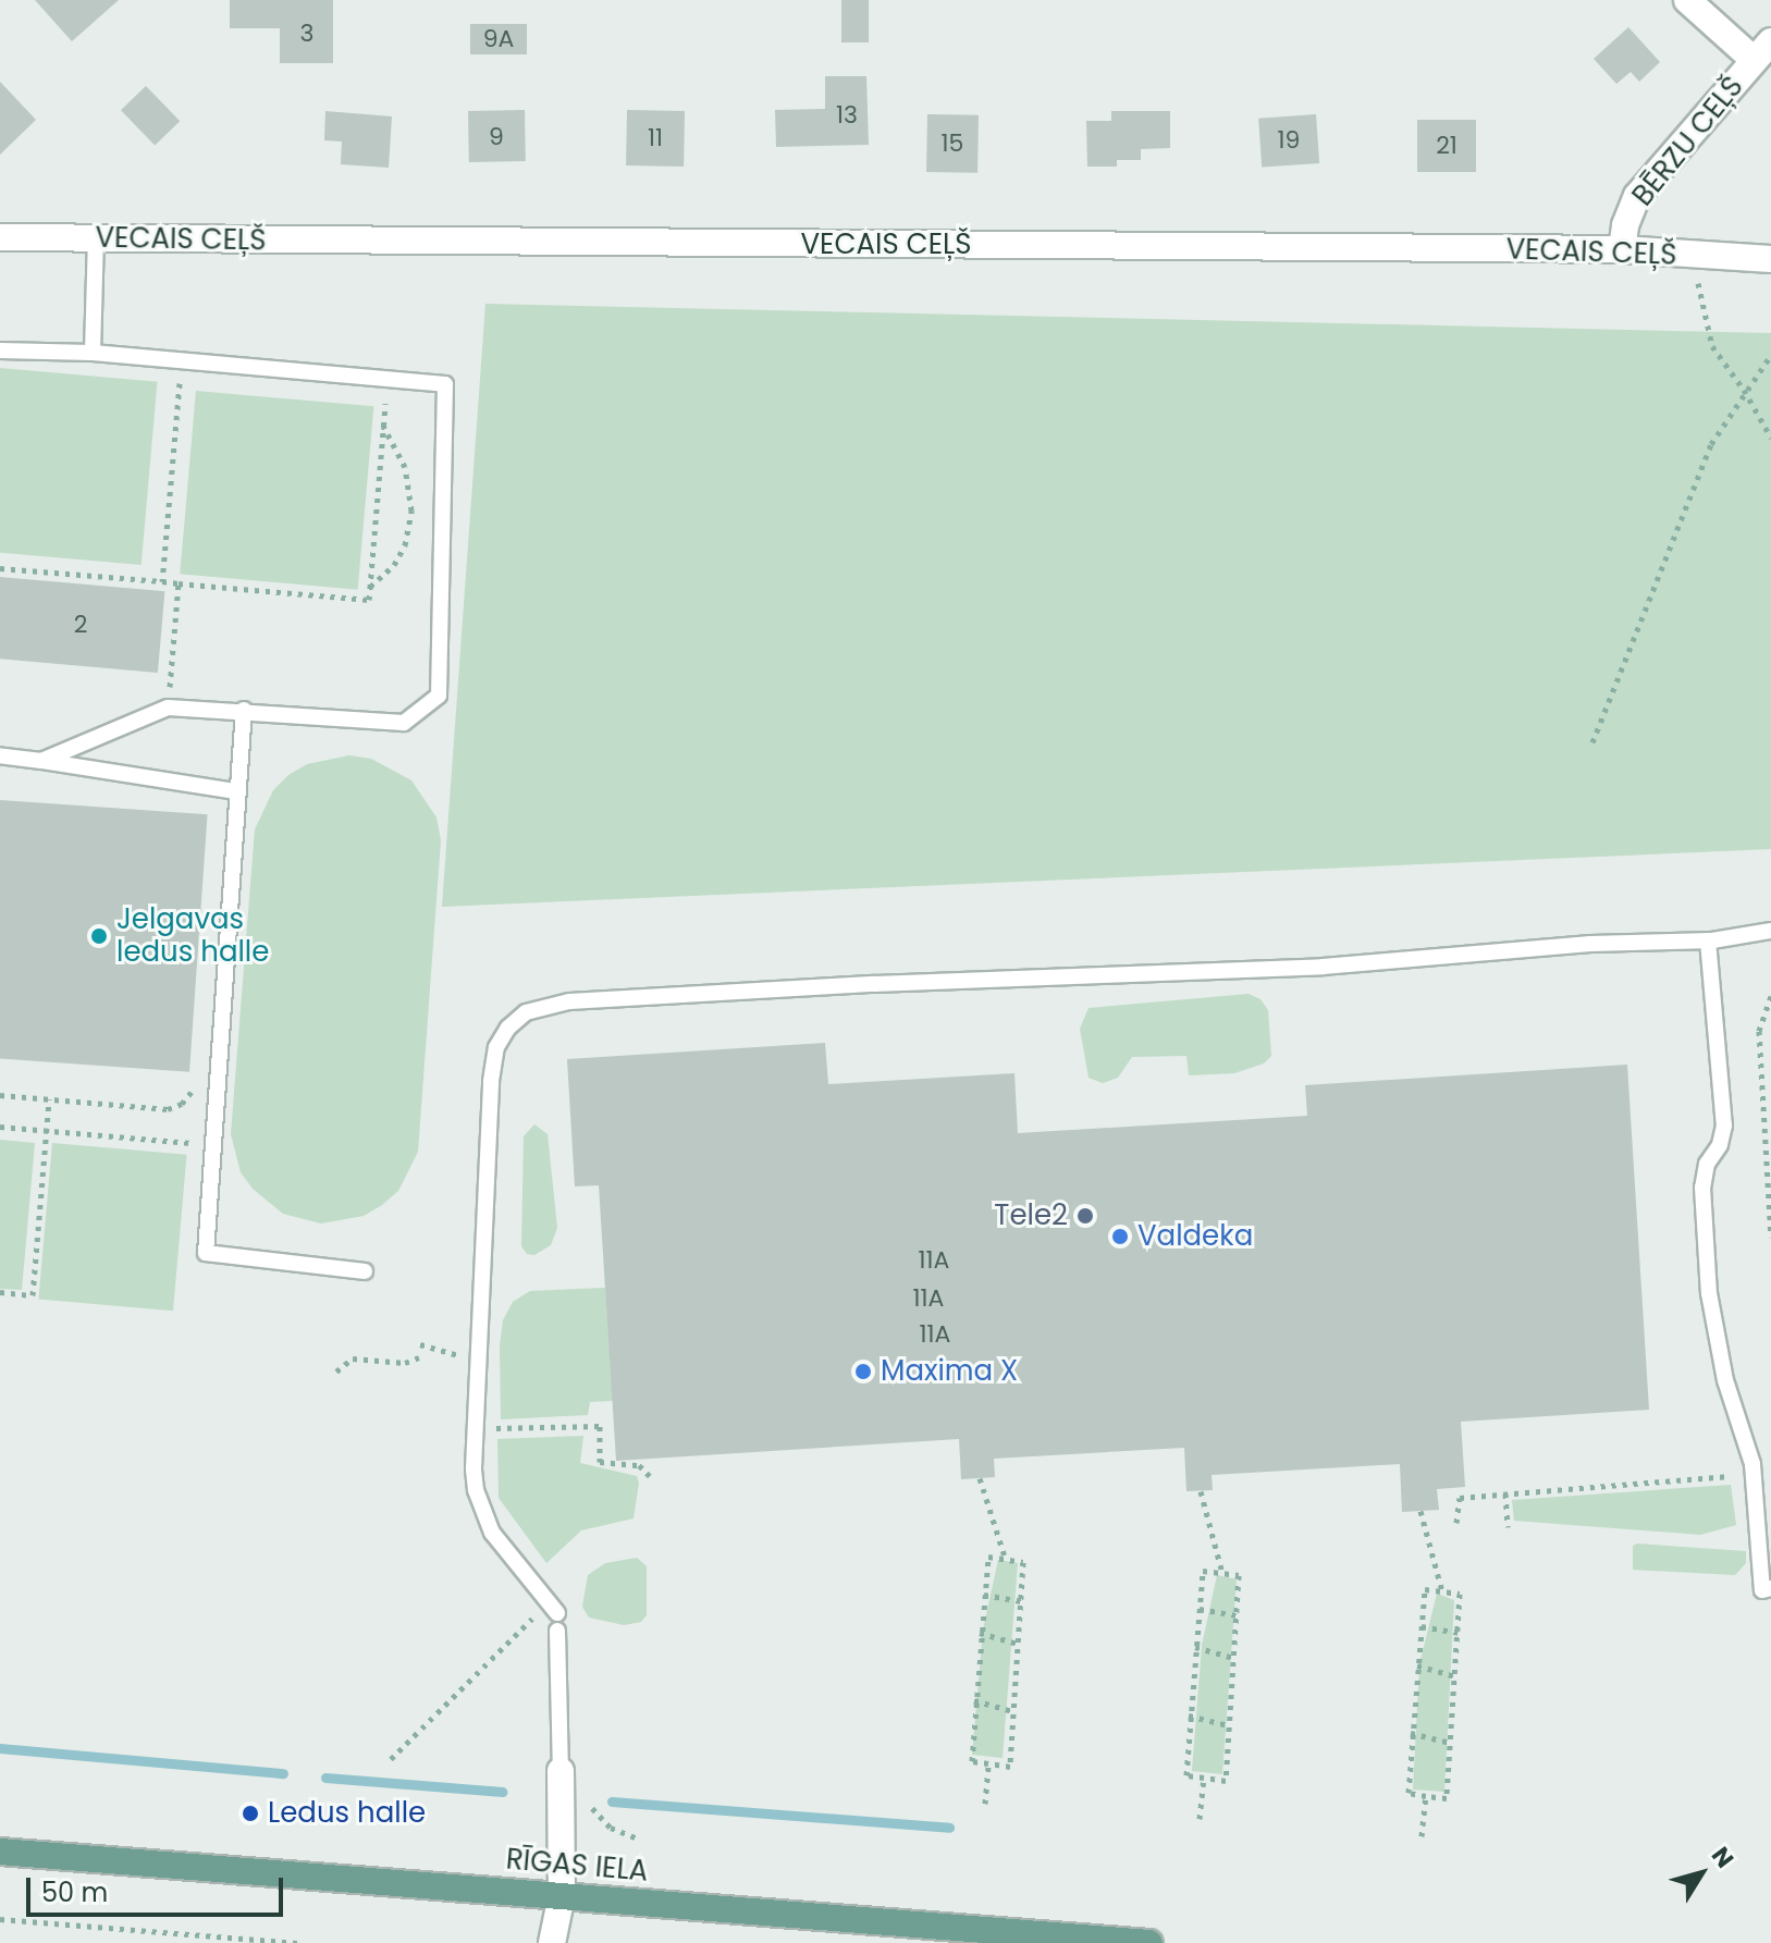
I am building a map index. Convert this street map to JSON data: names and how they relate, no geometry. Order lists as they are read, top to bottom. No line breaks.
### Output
{"streets":{"main road":["RĪGAS IELA"],"street":["BĒRZU CEĻŠ","VECAIS CEĻŠ"]},"crossings":[["BĒRZU CEĻŠ","VECAIS CEĻŠ"]],"places":["Jelgavas ledus halle","Tele2","Valdeka","Maxima X","Ledus halle"],"house_numbers":["3","9A","13","9","11","19","15","21","2","11A","11A","11A"],"scale_bar":"50 m","north":"top right"}
